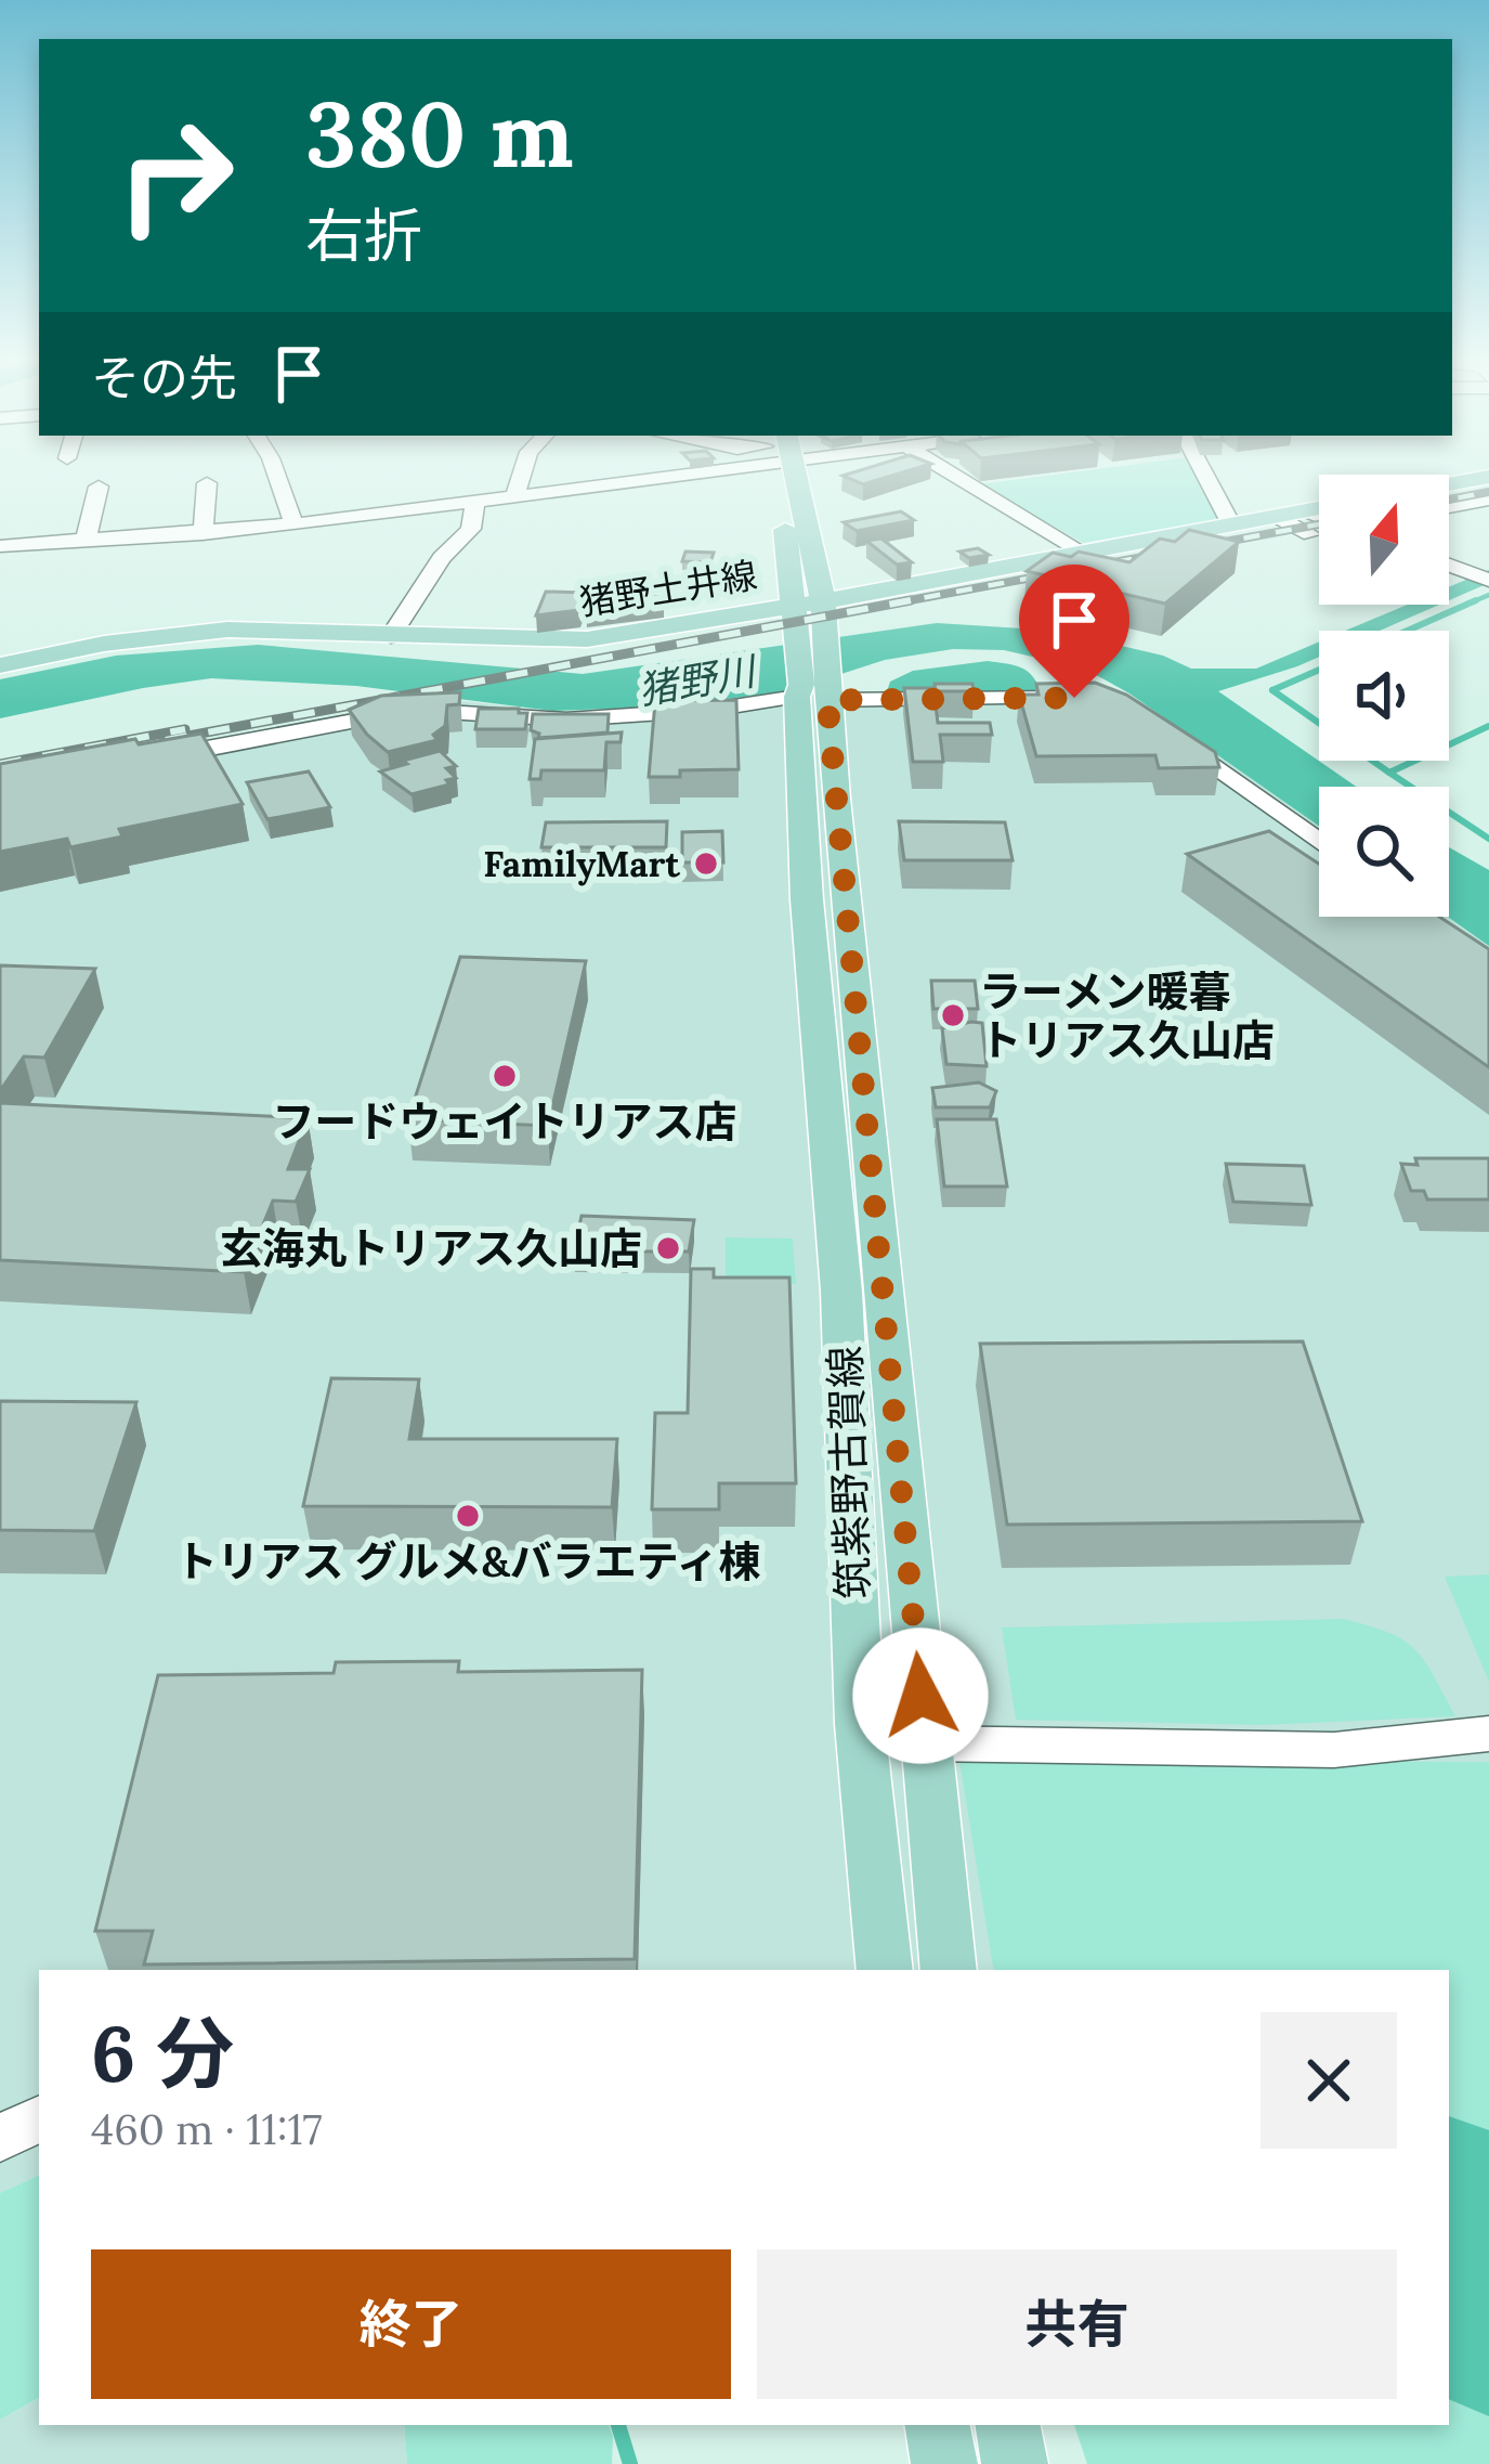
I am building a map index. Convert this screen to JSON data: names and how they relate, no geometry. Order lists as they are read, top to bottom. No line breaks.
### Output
{"streets":{"main road":["猪野土井線","筑紫野古賀線"]},"crossings":[["猪野土井線","筑紫野古賀線"]],"water":["猪野川"],"places":["FamilyMart","ラーメン暖暮 トリアス久山店","フードウェイトリアス店","玄海丸トリアス久山店","トリアス グルメ&バラエティ棟"],"north":"top","page":{"turn":["380 m","右折"],"then":"その先","heading":["6 分","460 m · 11:17"],"buttons":["終了","共有"]}}
